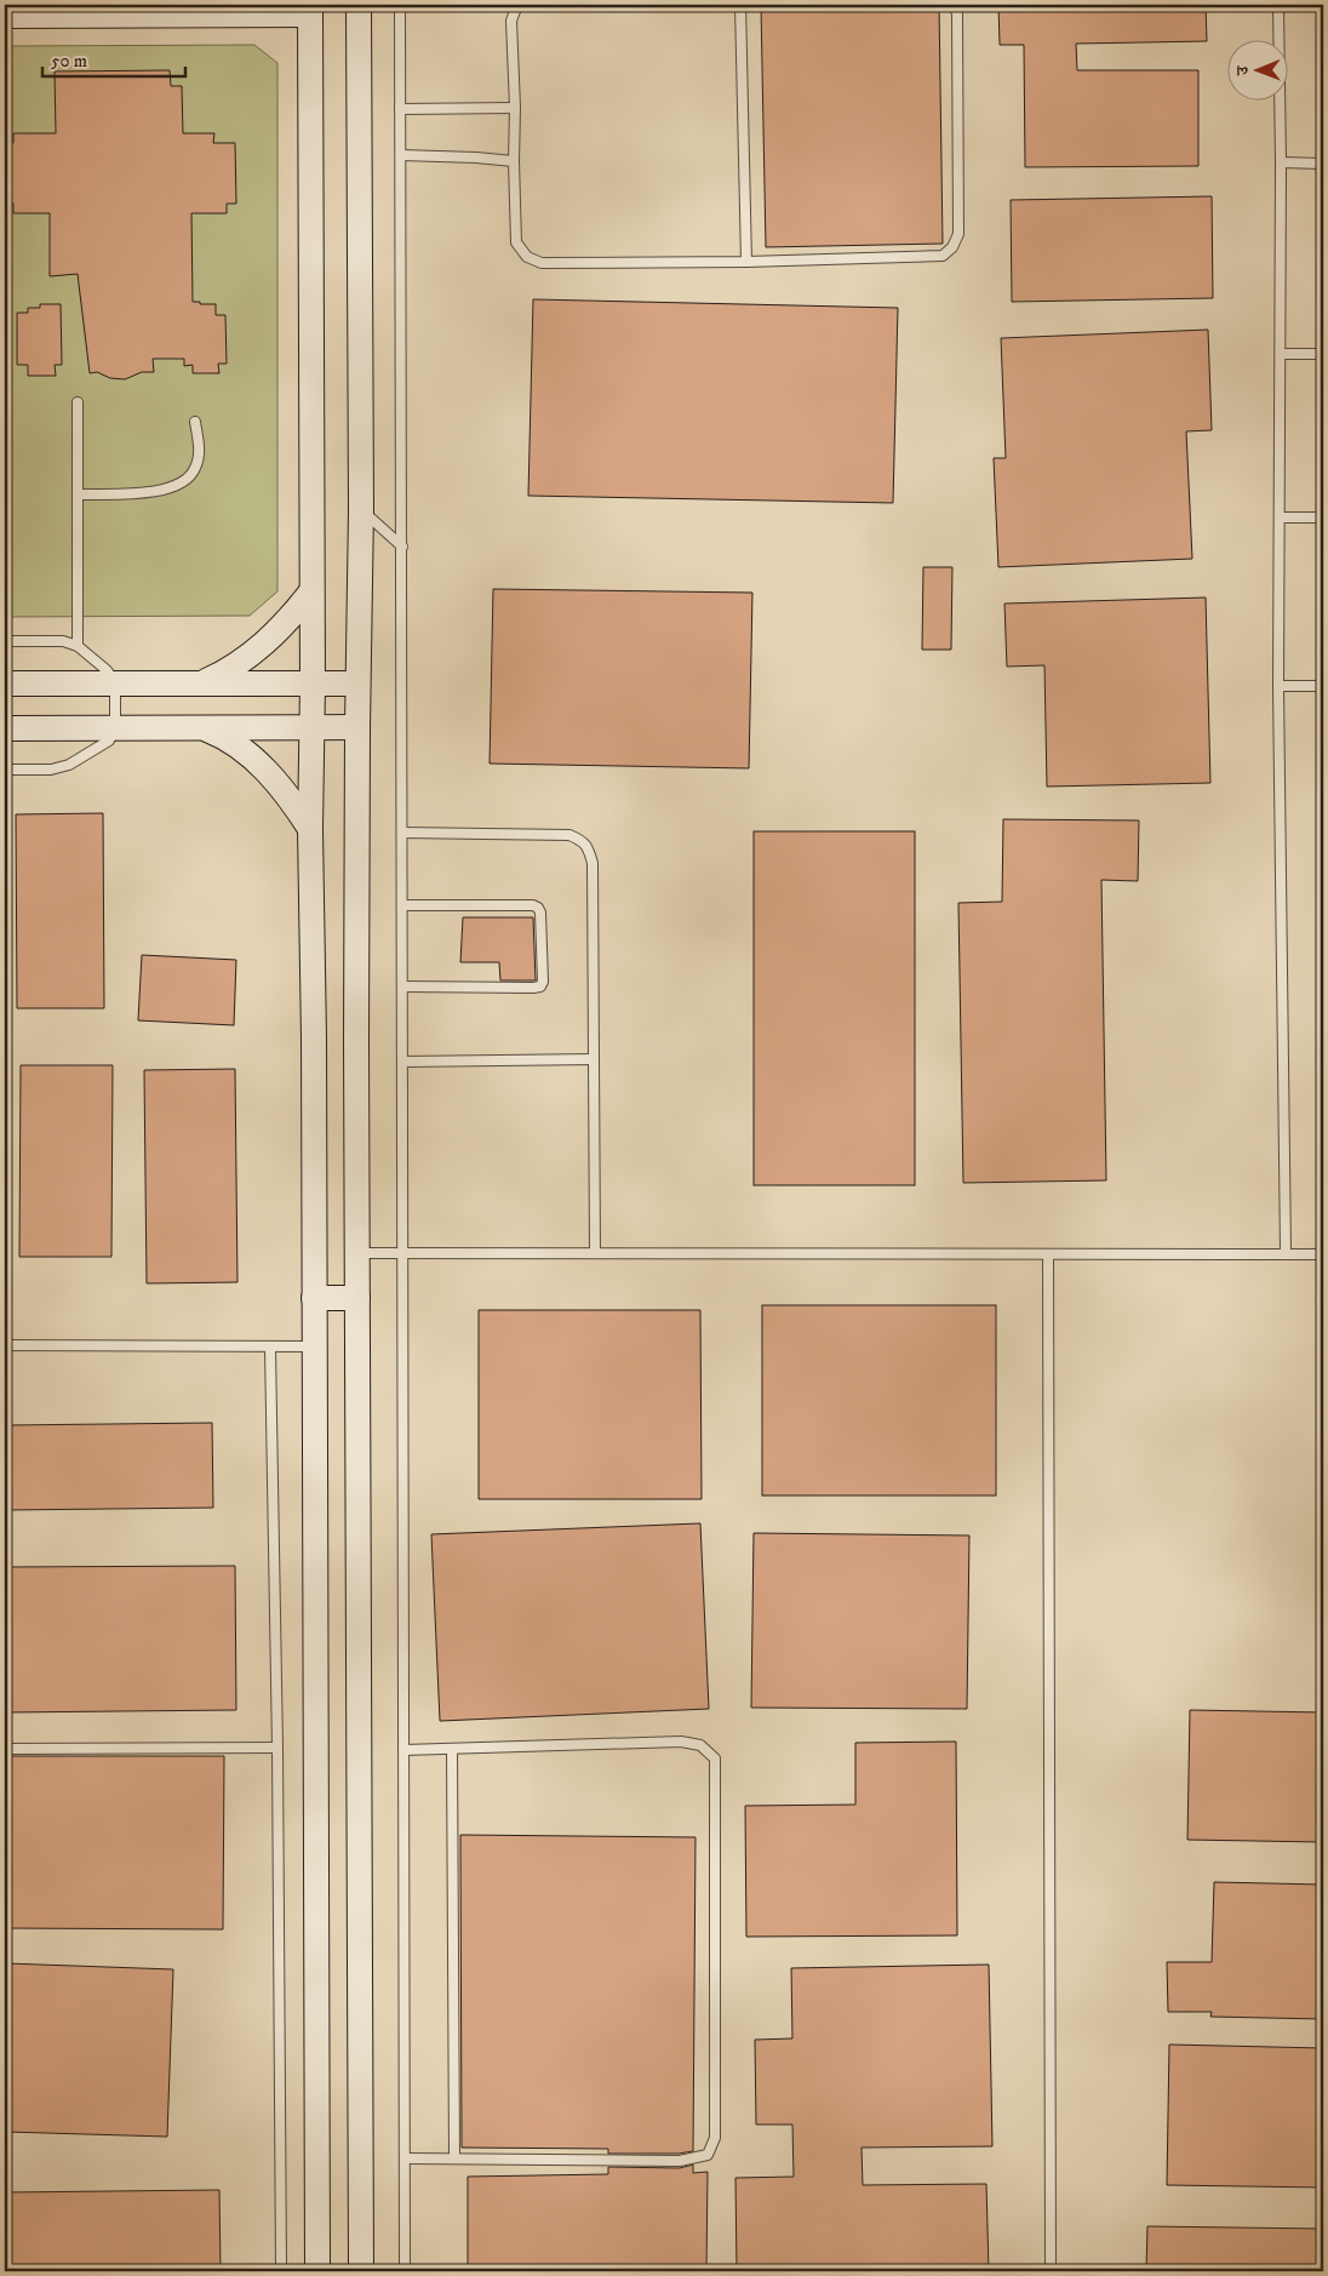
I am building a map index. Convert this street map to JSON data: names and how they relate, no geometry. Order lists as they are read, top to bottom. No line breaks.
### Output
{"scale_bar":"50 m","north":"left"}
